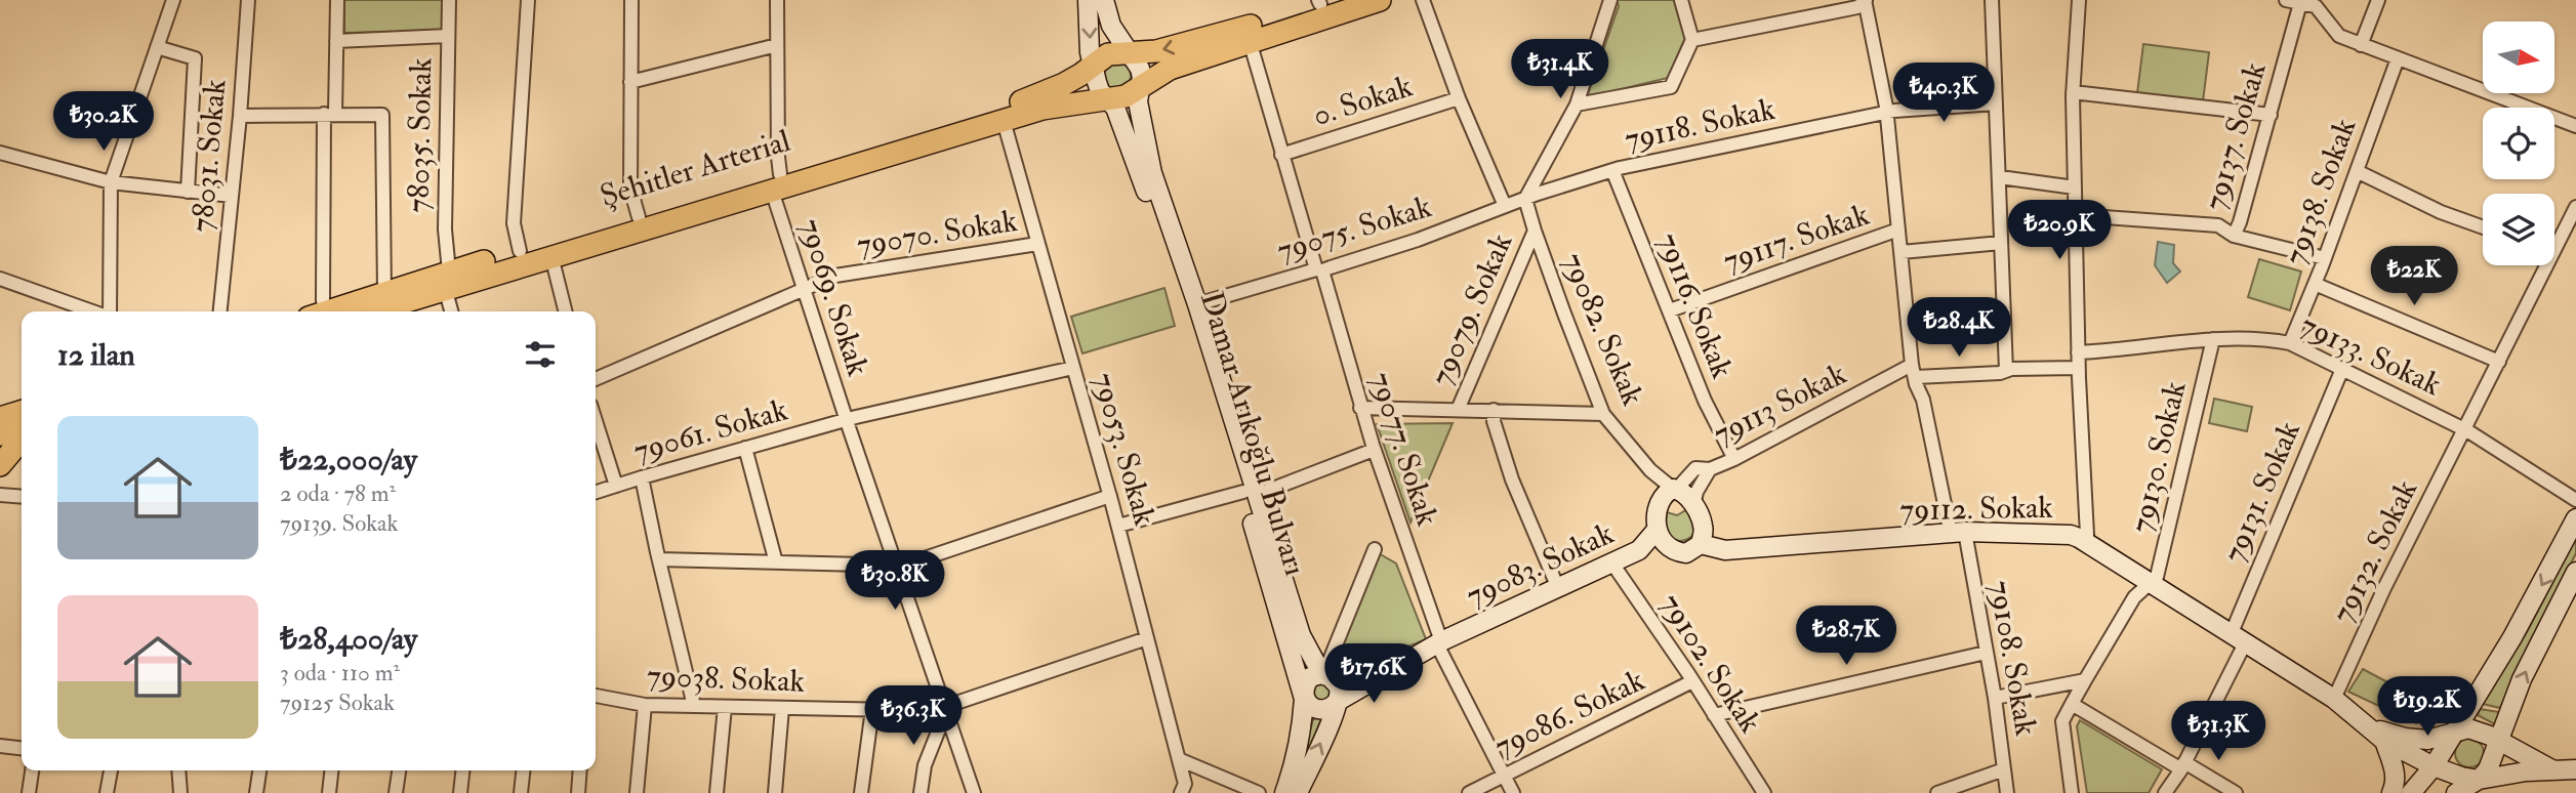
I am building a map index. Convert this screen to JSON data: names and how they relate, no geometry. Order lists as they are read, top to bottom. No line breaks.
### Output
{"streets":{"main road":["Şehitler Arterial","Damar Arıkoğlu Bulvarı","79112. Sokak","79083. Sokak"],"street":["0. Sokak","79118. Sokak","78035. Sokak","79137. Sokak","78031. Sokak","79138. Sokak","79075. Sokak","79070. Sokak","79117. Sokak","79069. Sokak","79116. Sokak","79079. Sokak","79082. Sokak","79133. Sokak","79113 Sokak","79061. Sokak","79053. Sokak","79077. Sokak","79130. Sokak","79131. Sokak","79132. Sokak","79108. Sokak","79102. Sokak","79038. Sokak","79086. Sokak"]},"crossings":[["0. Sokak","79077. Sokak"],["79118. Sokak","79075. Sokak"],["79118. Sokak","79116. Sokak"],["79118. Sokak","79082. Sokak"],["79118. Sokak","79108. Sokak"],["78035. Sokak","Şehitler Arterial"],["79137. Sokak","79138. Sokak"],["Şehitler Arterial","79069. Sokak"],["Şehitler Arterial","Damar Arıkoğlu Bulvarı"],["Şehitler Arterial","79053. Sokak"],["79138. Sokak","79133. Sokak"],["79075. Sokak","79082. Sokak"],["79075. Sokak","Damar Arıkoğlu Bulvarı"],["79075. Sokak","79077. Sokak"],["79070. Sokak","79069. Sokak"],["79070. Sokak","79053. Sokak"],["79117. Sokak","79116. Sokak"],["79117. Sokak","79108. Sokak"],["79069. Sokak","79061. Sokak"],["79069. Sokak","79038. Sokak"],["79116. Sokak","79113 Sokak"],["79079. Sokak","79082. Sokak"],["79082. Sokak","79113 Sokak"],["79082. Sokak","79112. Sokak"],["79133. Sokak","79130. Sokak"],["79133. Sokak","79131. Sokak"],["79133. Sokak","79132. Sokak"],["79113 Sokak","79112. Sokak"],["79113 Sokak","79108. Sokak"],["79061. Sokak","79053. Sokak"],["Damar Arıkoğlu Bulvarı","79083. Sokak"],["79053. Sokak","79038. Sokak"],["79077. Sokak","79083. Sokak"],["79077. Sokak","79086. Sokak"],["79130. Sokak","79112. Sokak"],["79131. Sokak","79112. Sokak"],["79112. Sokak","79132. Sokak"],["79112. Sokak","79108. Sokak"],["79083. Sokak","79102. Sokak"],["79102. Sokak","79086. Sokak"]],"north":"right","page":{"price":["₺31.4K","₺40.3K","₺30.2K","₺20.9K","₺22K","₺28.4K","₺30.8K","₺28.7K","₺17.6K","₺19.2K","₺36.3K","₺31.3K"],"heading":"12 ilan","list":[{"name":"₺22,000/ay","note":"2 oda · 78 m² · 79139. Sokak"},{"name":"₺28,400/ay","note":"3 oda · 110 m² · 79125 Sokak"}]}}
